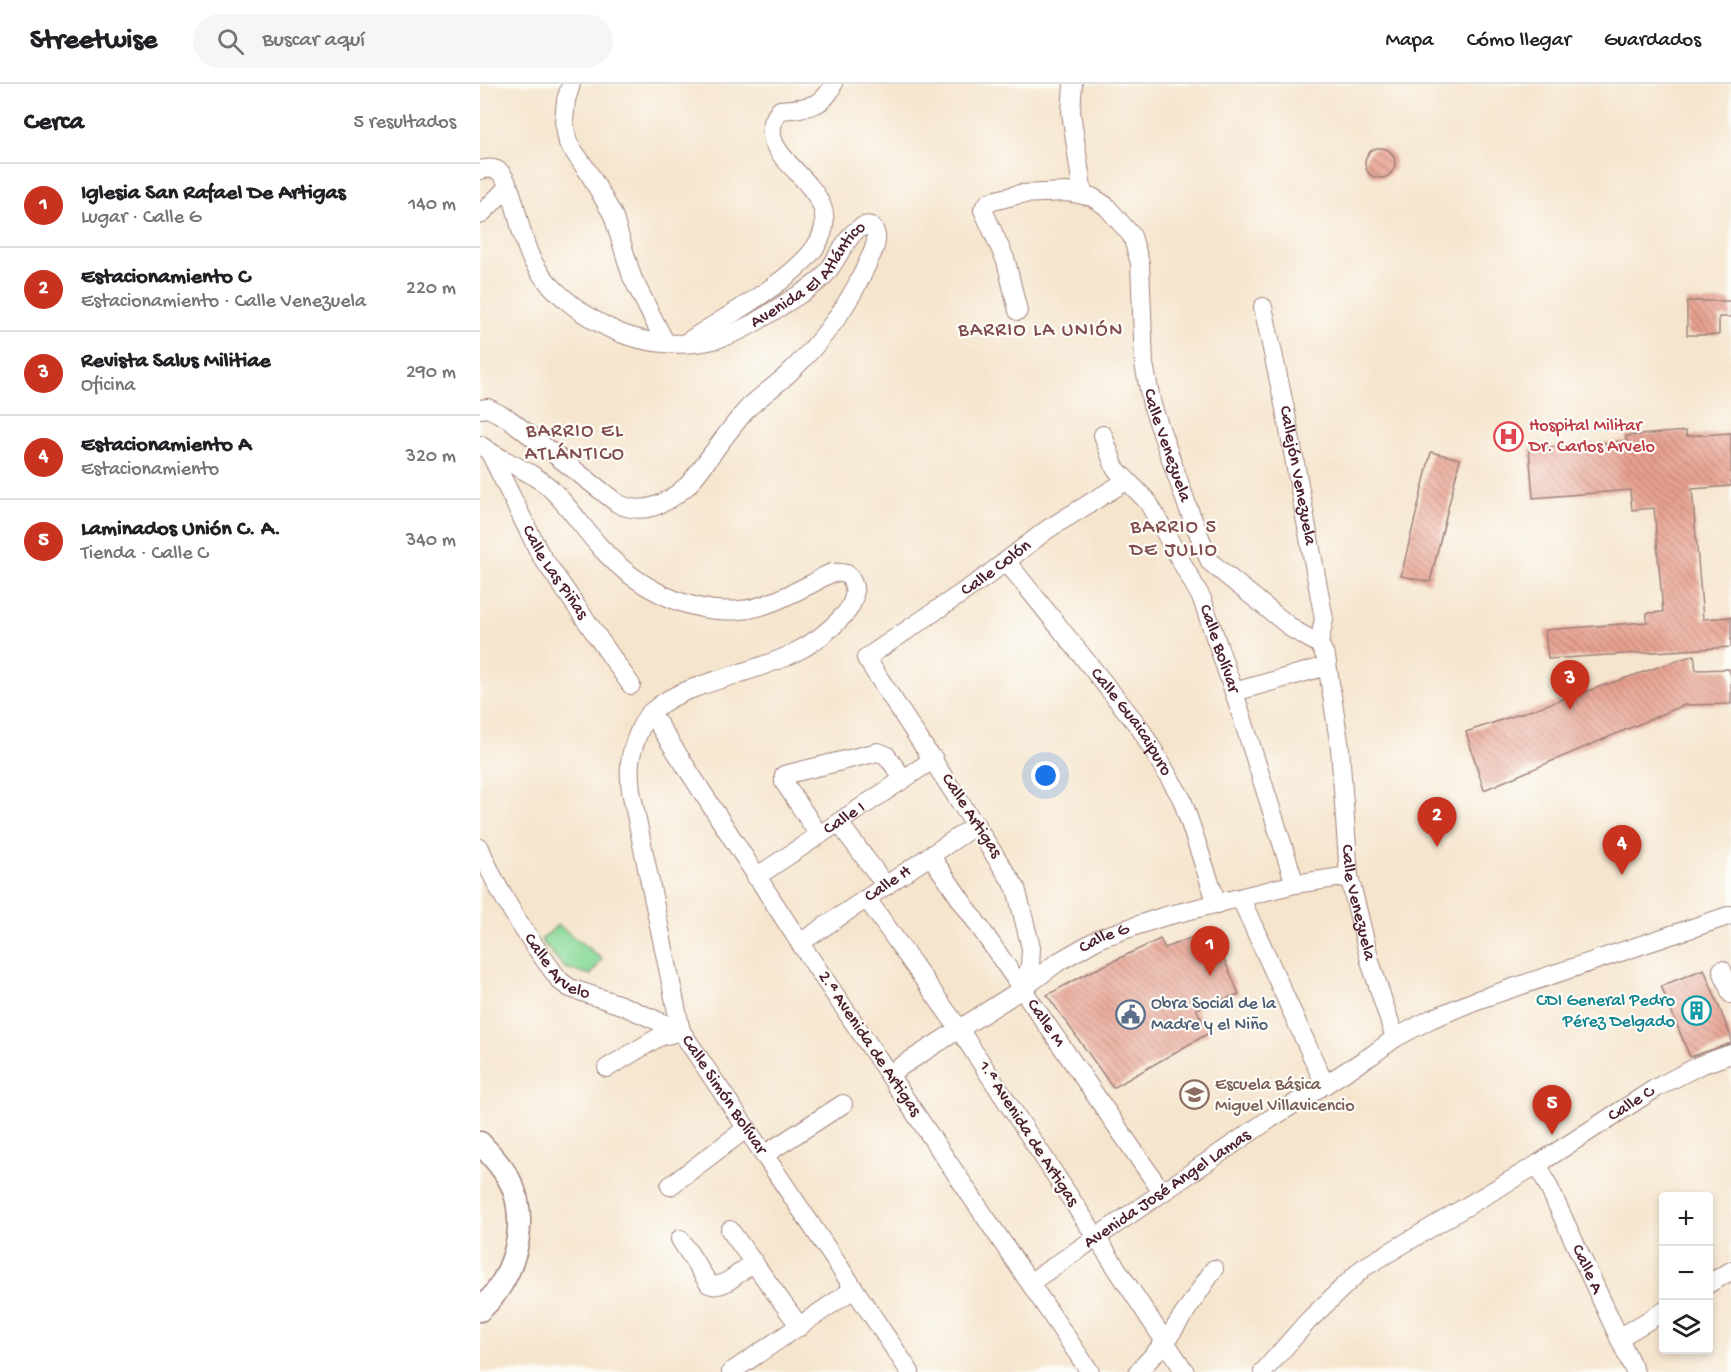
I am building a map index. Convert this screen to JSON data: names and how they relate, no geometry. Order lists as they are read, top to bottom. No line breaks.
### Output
{"streets":{"street":["Avenida El Atlántico","Calle Venezuela","Callejón Venezuela","Calle Colón","Calle Las Piñas","Calle Bolívar","Calle Guaicaipuro","Calle Artigas","Calle I","Calle H","Calle G","Calle Arvelo","Calle M","2.ª Avenida de Artigas","Calle Simón Bolívar","Calle C","1.ª Avenida de Artigas","Avenida José Angel Lamas","Calle A"]},"crossings":[["Calle Venezuela","Callejón Venezuela"],["Calle Venezuela","Calle G"],["Calle Venezuela","Avenida José Angel Lamas"],["Calle Colón","Calle Bolívar"],["Calle Colón","Calle Guaicaipuro"],["Calle Colón","Calle Artigas"],["Calle Bolívar","Calle G"],["Calle Guaicaipuro","Calle G"],["Calle Artigas","Calle I"],["Calle Artigas","Calle H"],["Calle Artigas","Calle G"],["Calle Artigas","Calle M"],["Calle I","2.ª Avenida de Artigas"],["Calle H","Calle M"],["Calle H","2.ª Avenida de Artigas"],["Calle H","1.ª Avenida de Artigas"],["Calle G","Calle M"],["Calle G","2.ª Avenida de Artigas"],["Calle G","1.ª Avenida de Artigas"],["Calle Arvelo","Calle Simón Bolívar"],["Calle M","Avenida José Angel Lamas"],["2.ª Avenida de Artigas","Calle Simón Bolívar"],["2.ª Avenida de Artigas","Avenida José Angel Lamas"],["Calle C","Calle A"],["1.ª Avenida de Artigas","Avenida José Angel Lamas"]],"districts":["BARRIO LA UNIÓN","BARRIO EL ATLÁNTICO","BARRIO 5 DE JULIO"],"places":{"hospital":["Hospital Militar Dr. Carlos Arvelo"],"building":["CDI General Pedro Pérez Delgado"],"public building":["Obra Social de la Madre y el Niño"],"school or university":["Escuela Básica Miguel Villavicencio"]},"page":{"header":"Streetwise","search":"Buscar aquí","nav":["Mapa","Cómo llegar","Guardados"],"heading":["Cerca","5 resultados"],"list":[{"mark":"1","name":"Iglesia San Rafael De Artigas","note":"Lugar · Calle G","value":"140 m"},{"mark":"2","name":"Estacionamiento C","note":"Estacionamiento · Calle Venezuela","value":"220 m"},{"mark":"3","name":"Revista Salus Militiae","note":"Oficina","value":"290 m"},{"mark":"4","name":"Estacionamiento A","note":"Estacionamiento","value":"320 m"},{"mark":"5","name":"Laminados Unión C. A.","note":"Tienda · Calle C","value":"340 m"}],"pins":["3","2","4","1","5"],"map_buttons":["+","−"]}}
